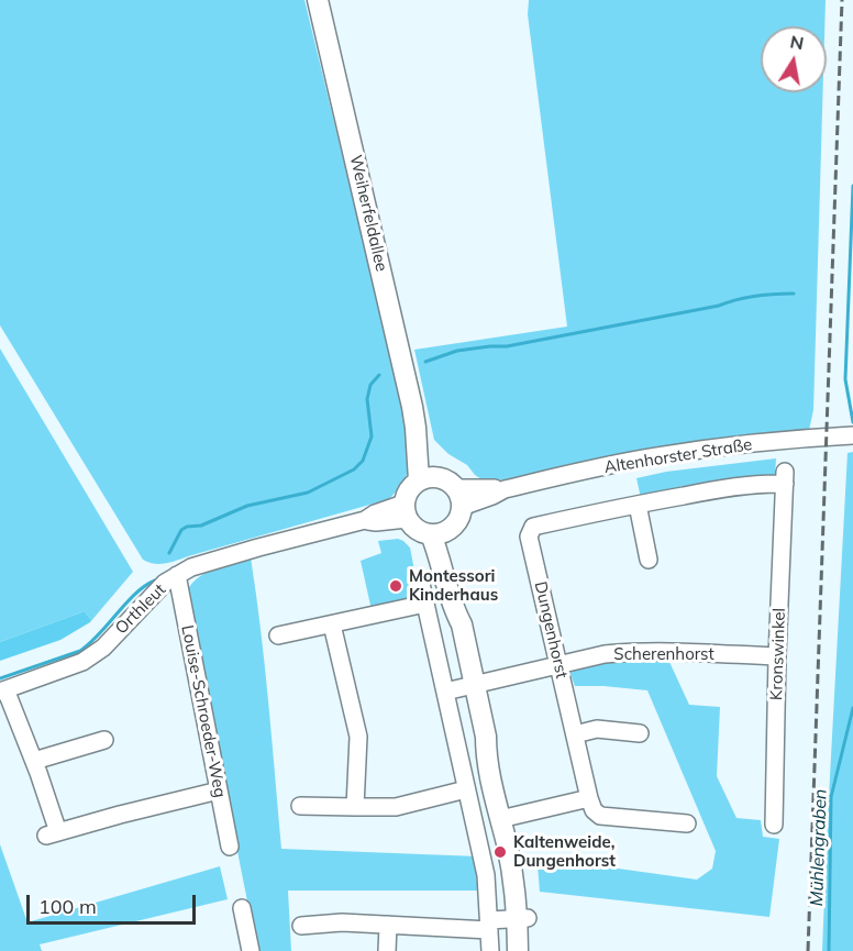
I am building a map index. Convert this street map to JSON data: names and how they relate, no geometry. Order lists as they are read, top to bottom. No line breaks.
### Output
{"streets":{"main road":["Weiherfeldallee"],"street":["Altenhorster Straße","Orthleut","Dungenhorst","Scherenhorst","Kronswinkel","Louise-Schroeder-Weg"]},"crossings":[["Weiherfeldallee","Altenhorster Straße"],["Weiherfeldallee","Orthleut"],["Altenhorster Straße","Orthleut"],["Orthleut","Louise-Schroeder-Weg"],["Dungenhorst","Scherenhorst"],["Dungenhorst","Kronswinkel"],["Scherenhorst","Kronswinkel"]],"water":["Mühlengraben"],"places":["Montessori Kinderhaus","Kaltenweide, Dungenhorst"],"scale_bar":"100 m","north":"top"}
